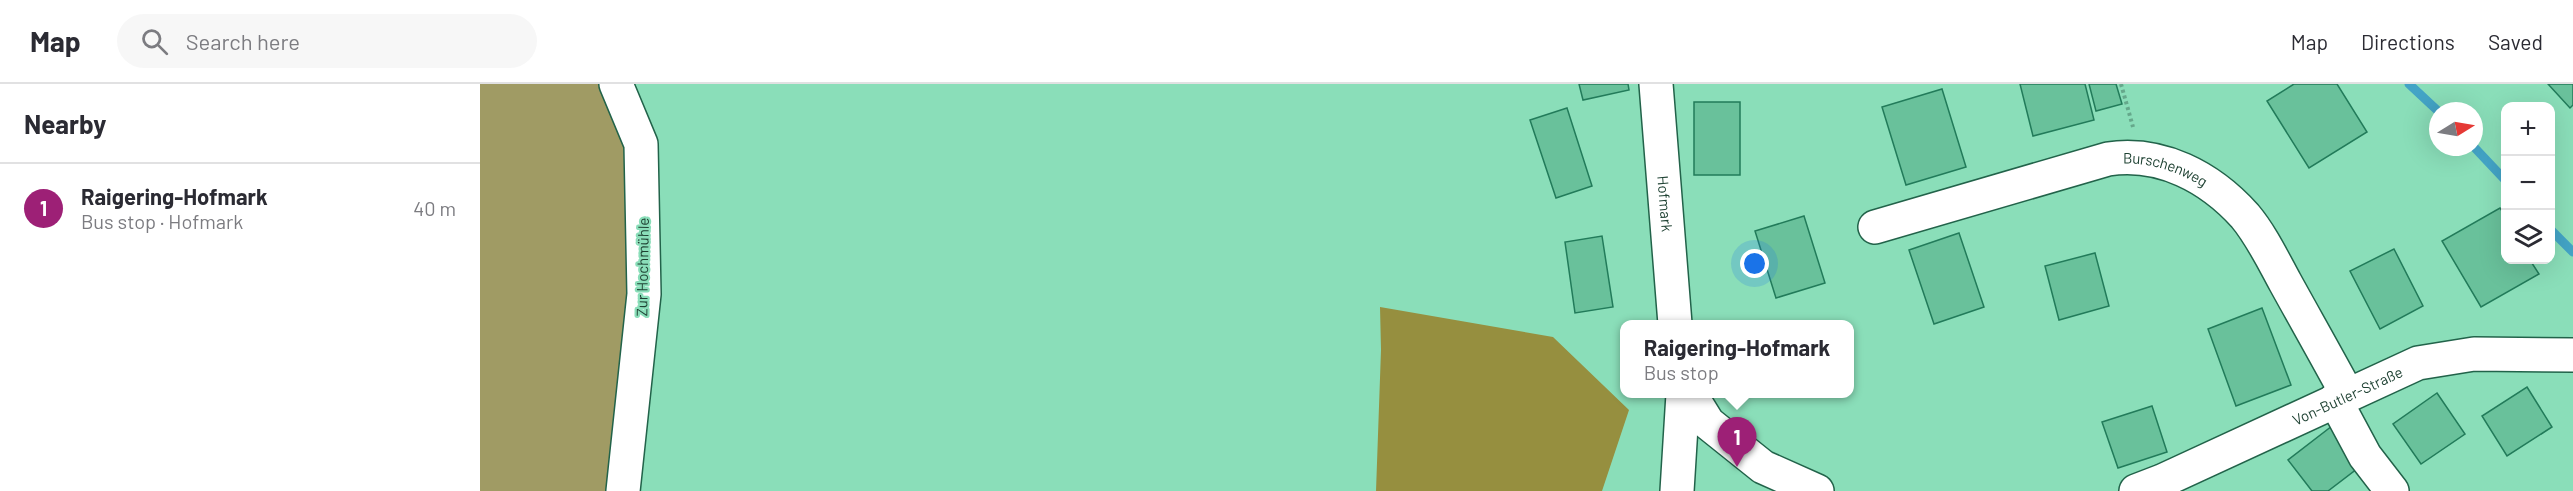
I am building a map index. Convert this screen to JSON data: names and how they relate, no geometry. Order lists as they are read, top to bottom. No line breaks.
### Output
{"streets":{"street":["Burschenweg","Hofmark","Zur Hochmühle","Von-Butler-Straße"]},"crossings":[["Burschenweg","Von-Butler-Straße"]],"north":"right","page":{"header":"Map","search":"Search here","nav":["Map","Directions","Saved"],"heading":"Nearby","map_buttons":["+","−"],"list":[{"mark":"1","name":"Raigering-Hofmark","note":"Bus stop · Hofmark","value":"40 m"}],"popup":["Raigering-Hofmark","Bus stop"],"pins":"1"}}
